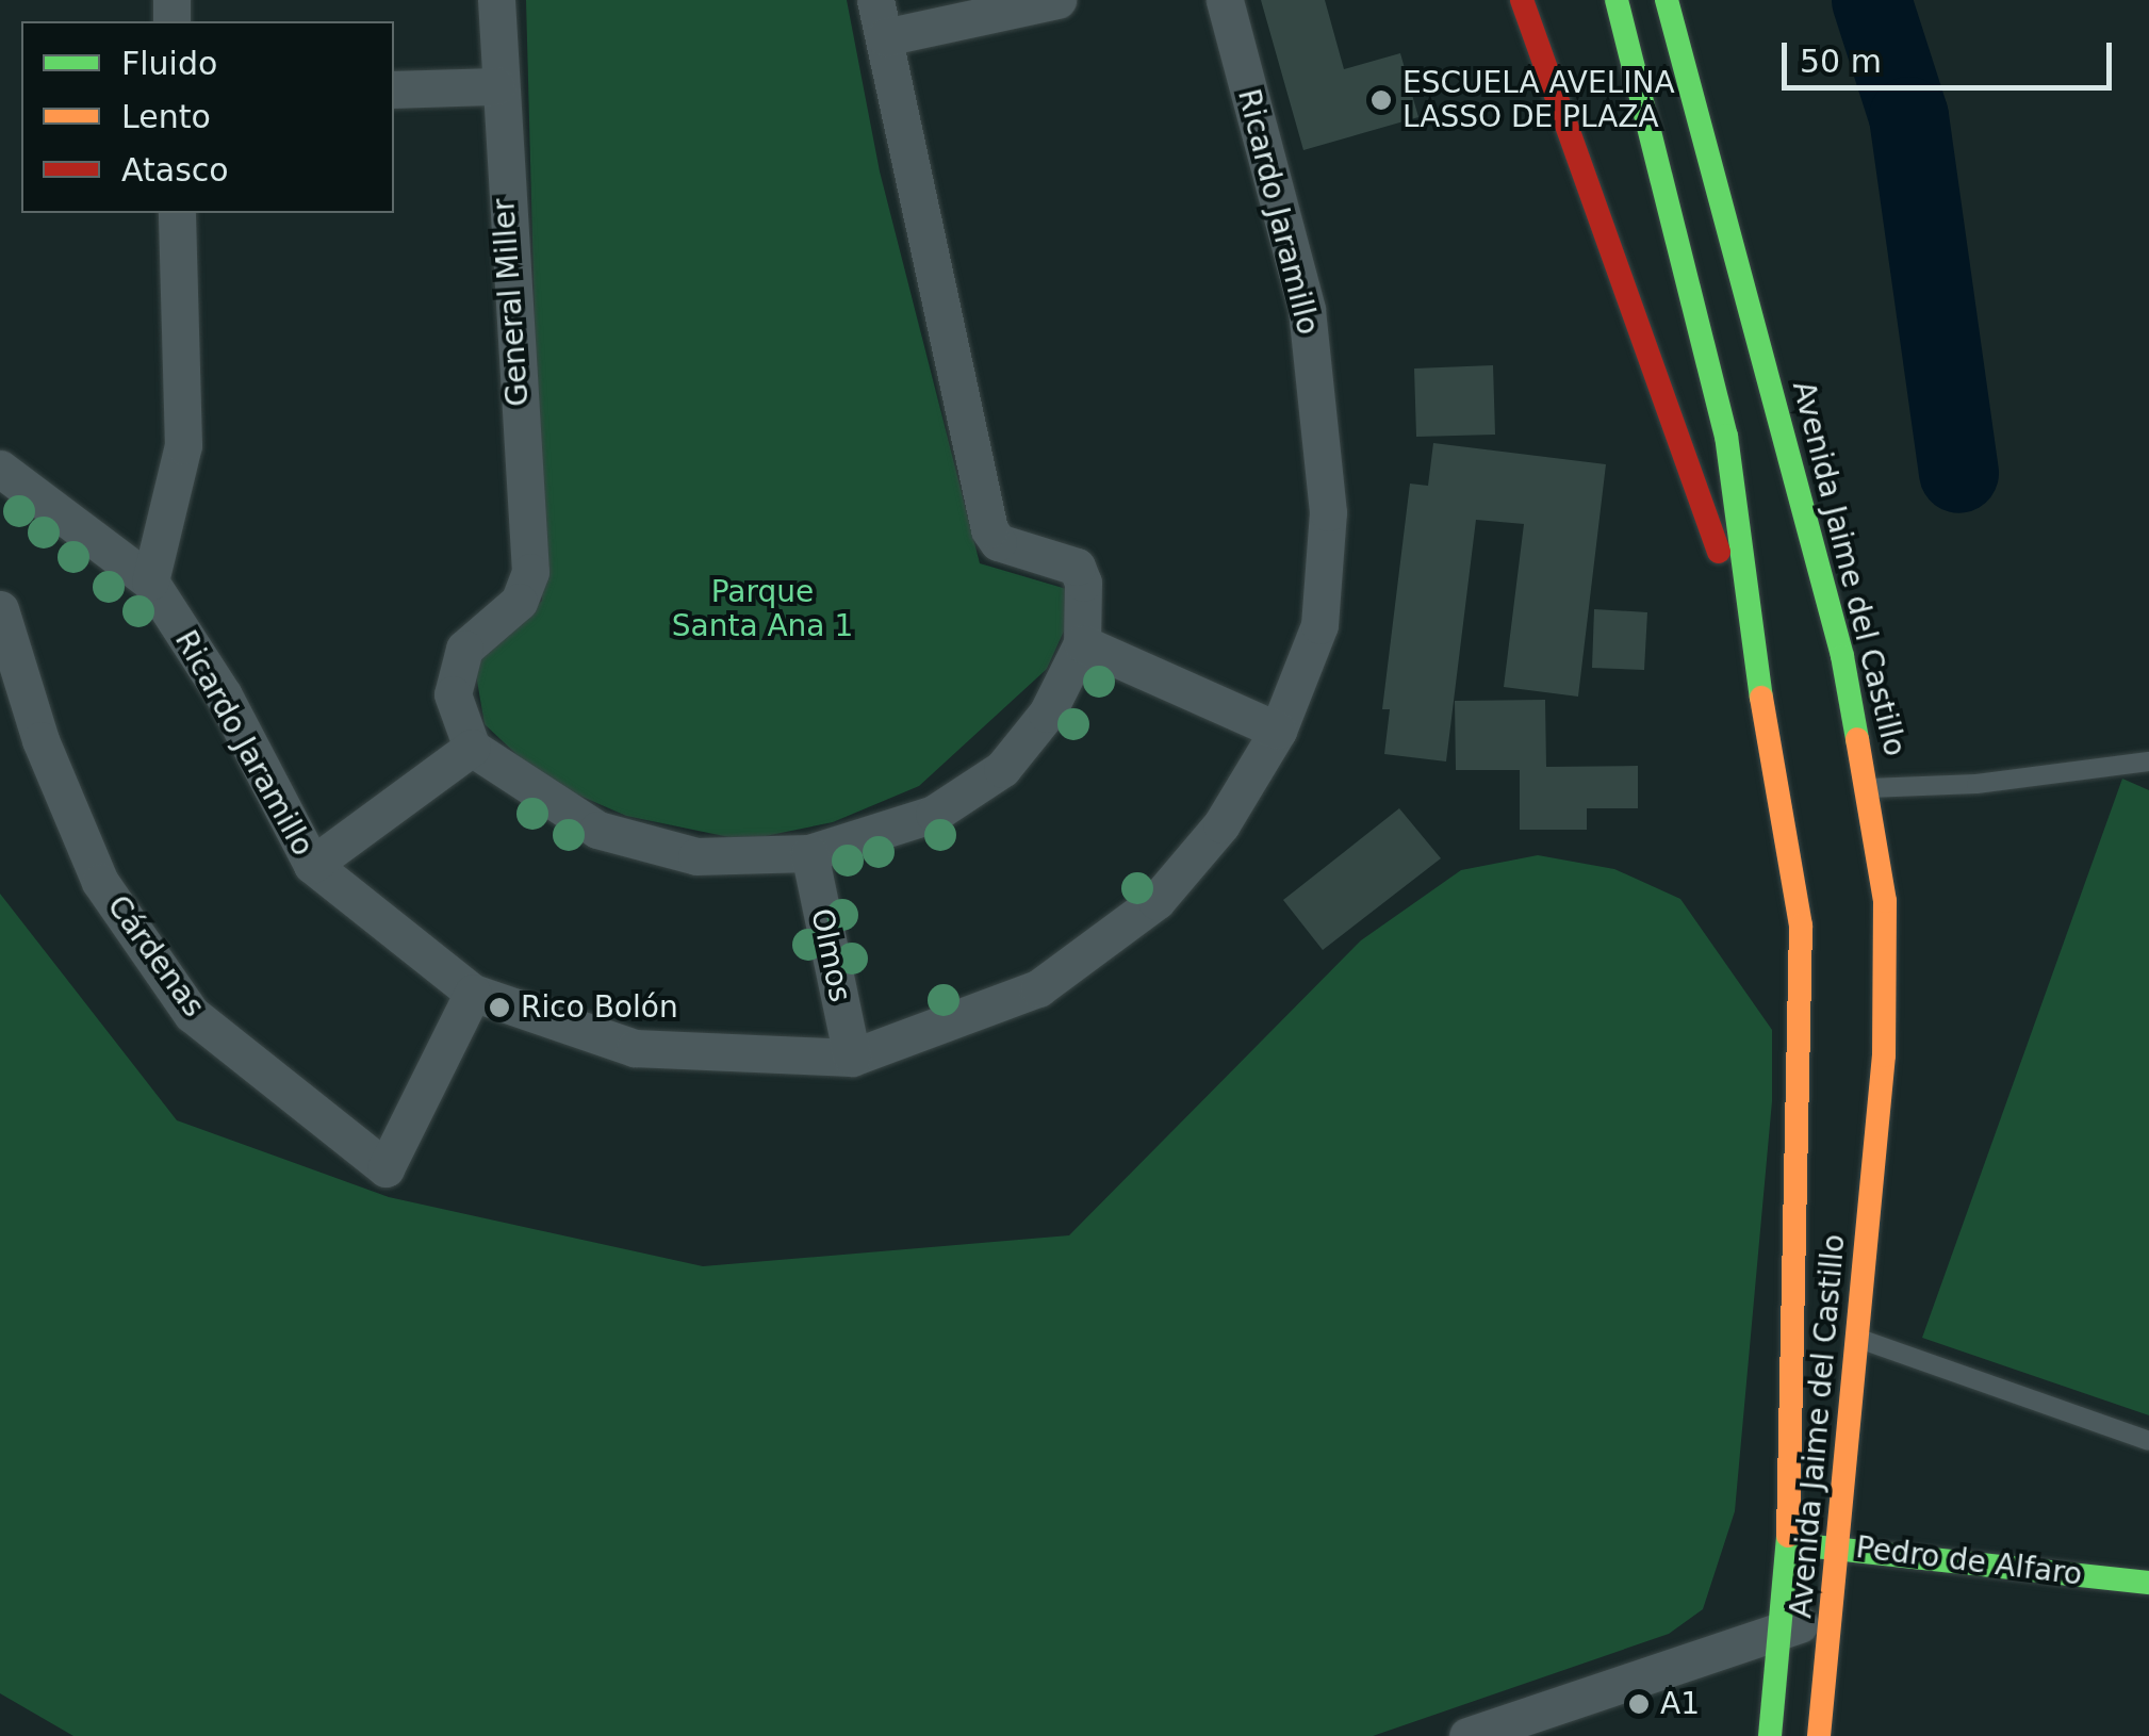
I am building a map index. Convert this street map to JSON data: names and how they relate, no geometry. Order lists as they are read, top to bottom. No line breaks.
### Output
{"streets":{"main road":["Avenida Jaime del Castillo","Pedro de Alfaro"],"street":["Ricardo Jaramillo","General Miller","Olmos","Cárdenas"]},"crossings":[["Ricardo Jaramillo","Olmos"],["Ricardo Jaramillo","Cárdenas"],["Avenida Jaime del Castillo","Pedro de Alfaro"]],"parks":["Parque Santa Ana 1"],"places":["ESCUELA AVELINA LASSO DE PLAZA","Rico Bolón","A1"],"legend":["Fluido","Lento","Atasco"],"scale_bar":"50 m"}
